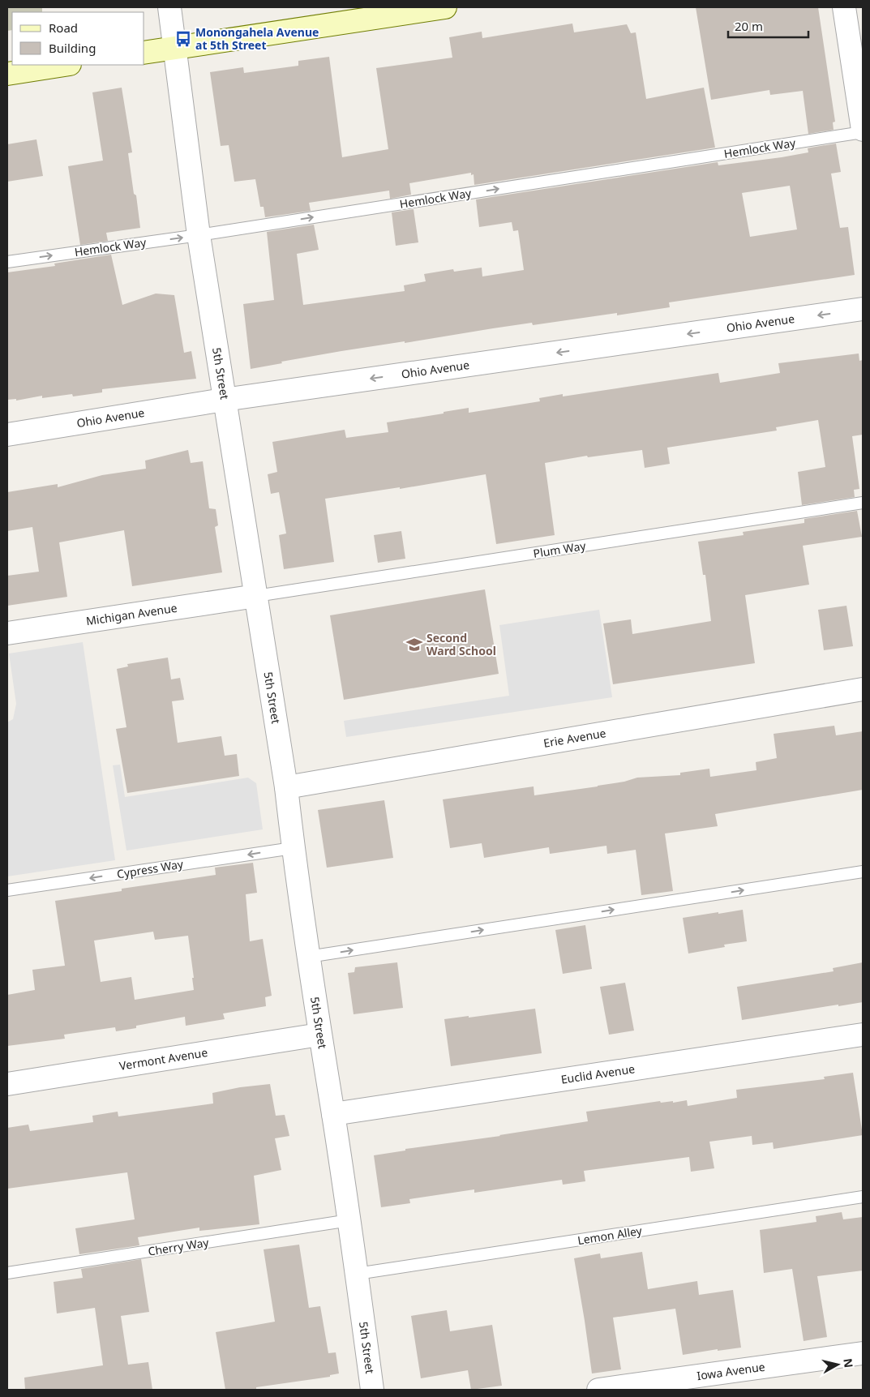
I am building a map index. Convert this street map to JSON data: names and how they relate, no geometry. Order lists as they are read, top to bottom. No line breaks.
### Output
{"streets":{"street":["Ohio Avenue","5th Street","Michigan Avenue","Erie Avenue","Vermont Avenue","Euclid Avenue","Iowa Avenue"],"lane":["Hemlock Way","Plum Way","Cypress Way","Lemon Alley","Cherry Way"]},"crossings":[["Hemlock Way","5th Street"],["Ohio Avenue","5th Street"],["5th Street","Plum Way"],["5th Street","Michigan Avenue"],["5th Street","Erie Avenue"],["5th Street","Cypress Way"],["5th Street","Vermont Avenue"],["5th Street","Euclid Avenue"],["5th Street","Lemon Alley"],["5th Street","Cherry Way"],["Plum Way","Michigan Avenue"]],"one_way":["Hemlock Way","Ohio Avenue","Cypress Way"],"places":{"bus stop":["Monongahela Avenue at 5th Street"],"school or university":["Second Ward School"]},"legend":["Road","Building"],"scale_bar":"20 m","north":"right"}
